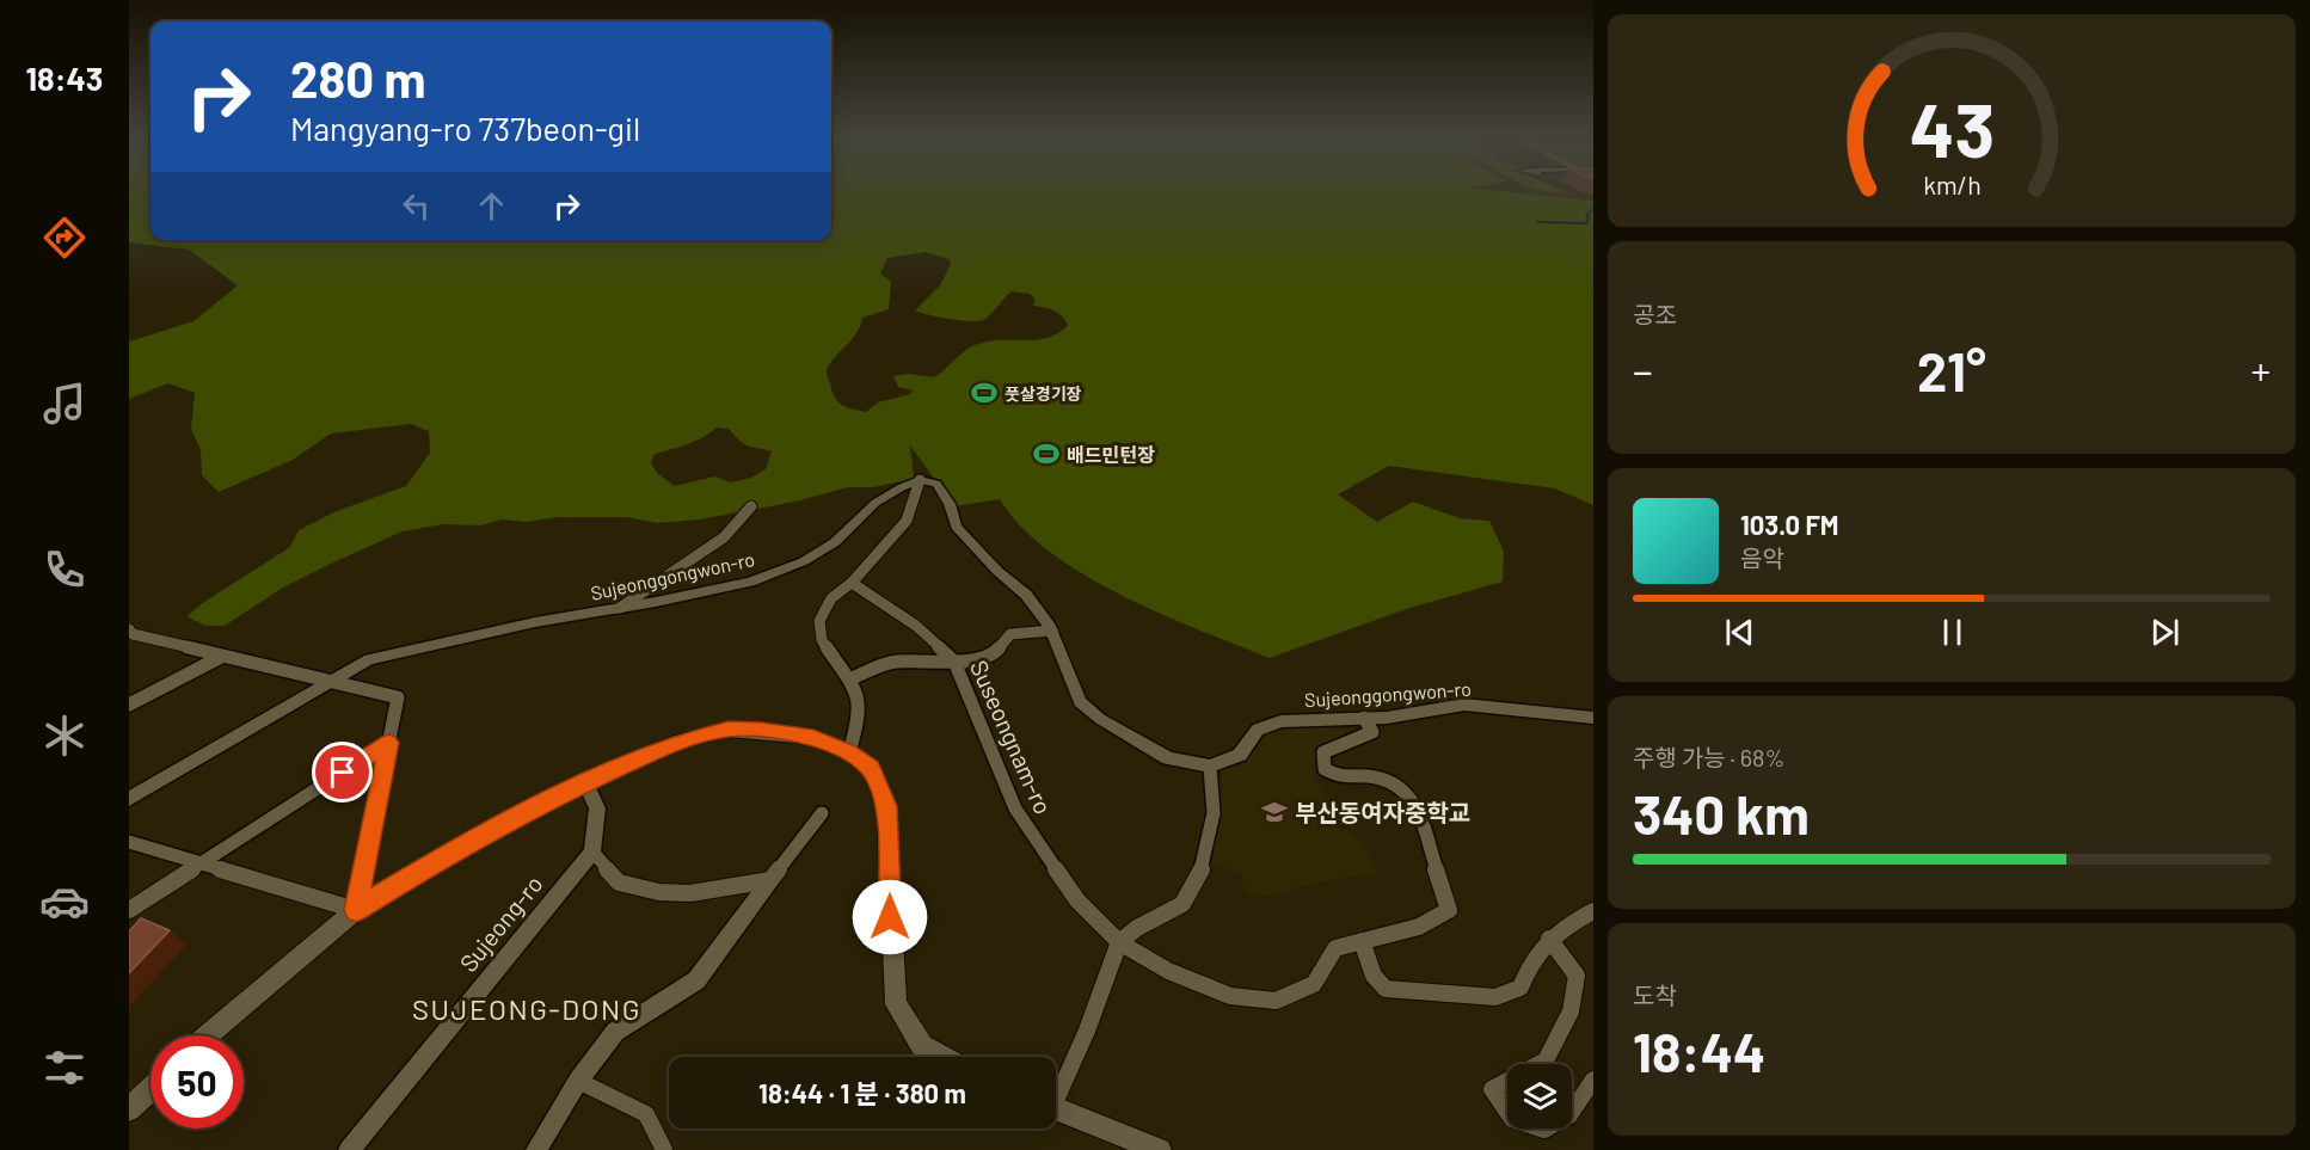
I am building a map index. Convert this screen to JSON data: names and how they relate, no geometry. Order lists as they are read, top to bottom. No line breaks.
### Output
{"streets":{"street":["Sujeonggongwon-ro","Suseongnam-ro","Sujeong-ro"]},"crossings":[["Sujeonggongwon-ro","Suseongnam-ro"]],"districts":["SUJEONG-DONG"],"places":{"sports":["풋살경기장","배드민턴장"],"school or university":["부산동여자중학교"]},"page":{"tabs":"18:43","turn":["280 m","Mangyang-ro 737beon-gil"],"tile":["공조",["주행 가능 · 68%","340 km"],["도착","18:44"]],"heat":["−","21°","+"],"song":["103.0 FM","음악"],"limit":"50","trip":"18:44 · 1 분 · 380 m","gauge":["43","km/h"]}}
